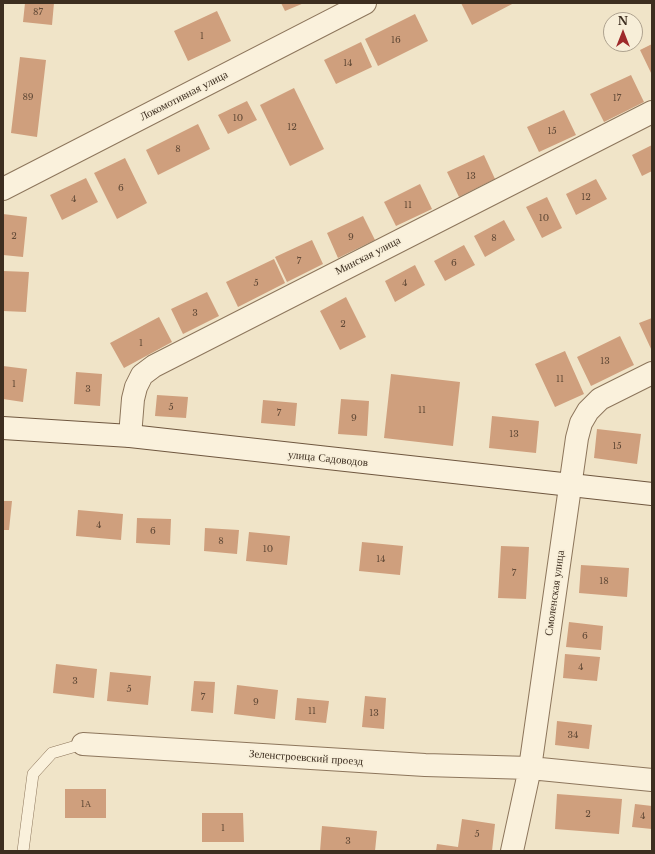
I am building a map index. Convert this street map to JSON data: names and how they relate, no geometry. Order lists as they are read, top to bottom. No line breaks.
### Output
{"streets":{"street":["Локомотивная улица","Минская улица","улица Садоводов","Смоленская улица","Зеленстроевский проезд"]},"crossings":[["Минская улица","улица Садоводов"],["улица Садоводов","Смоленская улица"],["Смоленская улица","Зеленстроевский проезд"]],"house_numbers":["87","1","16","14","89","17","10","12","15","8","13","6","12","4","11","10","2","9","8","7","6","5","4","3","2","1","13","11","1","3","5","11","7","9","13","15","4","6","8","10","14","7","18","6","4","3","5","7","9","11","13","34","1А","2","4","1","5","3"],"north":"top"}
